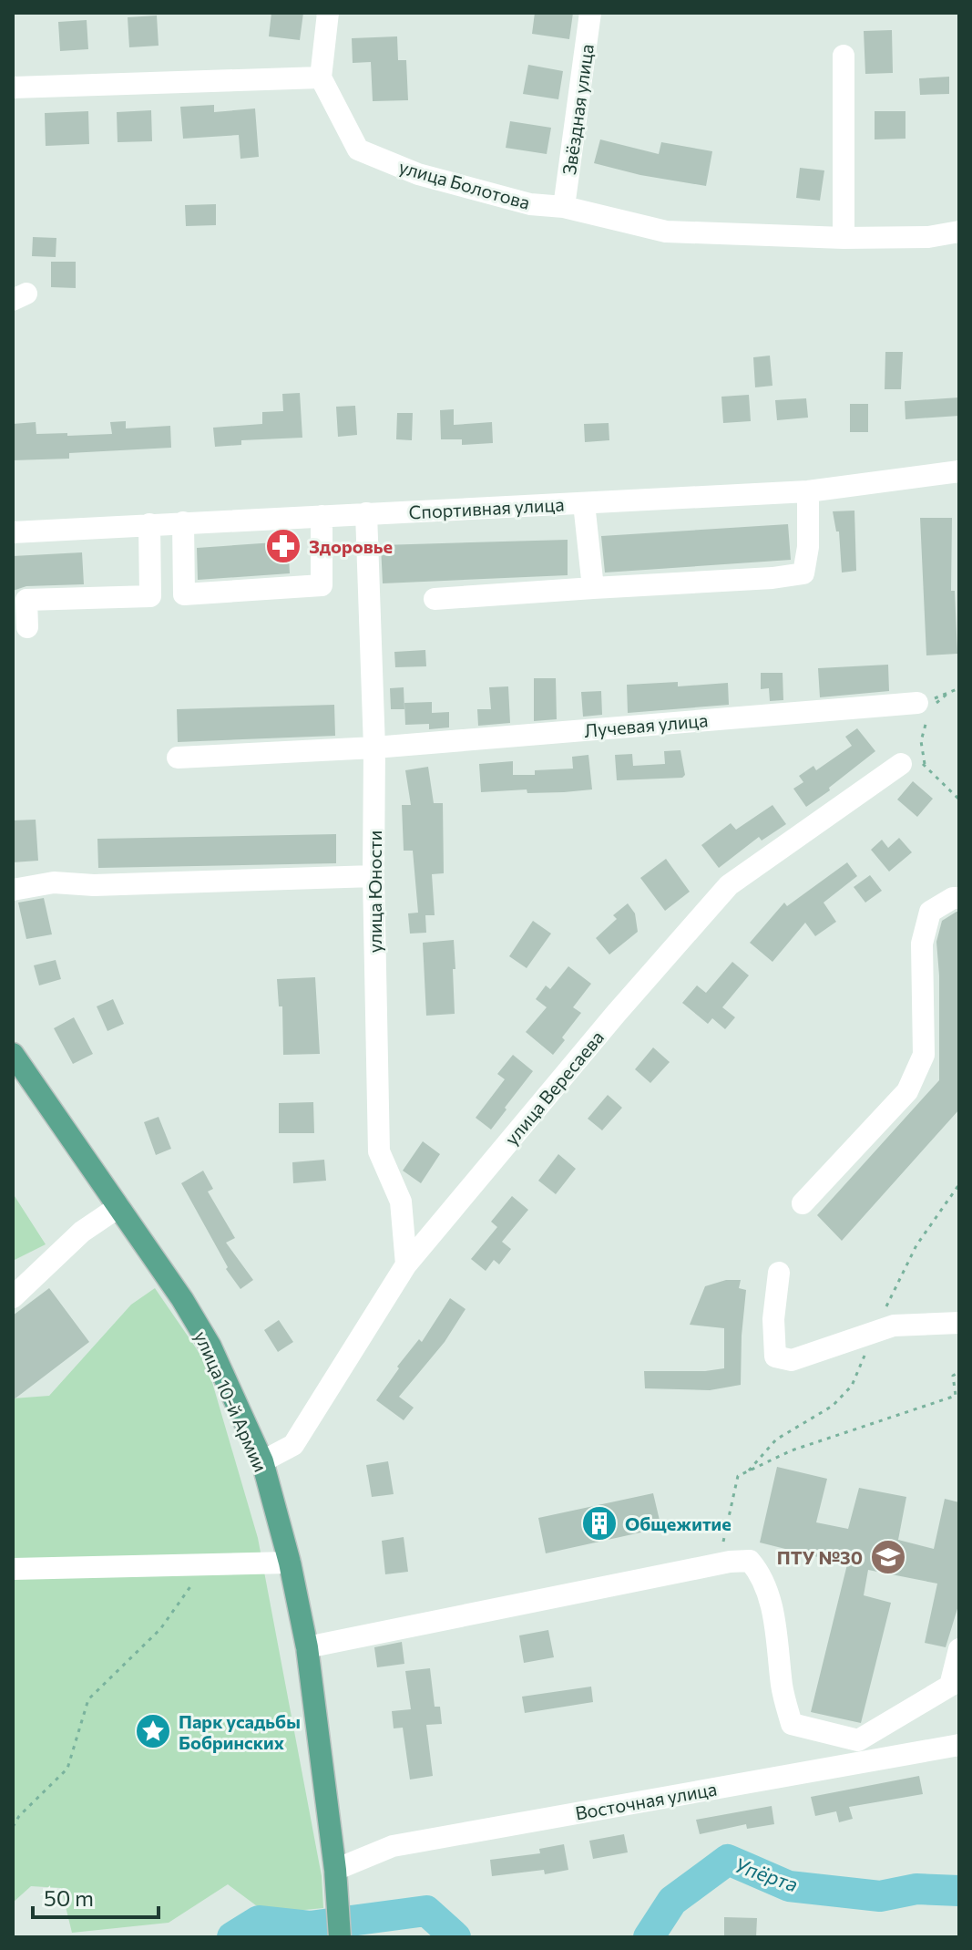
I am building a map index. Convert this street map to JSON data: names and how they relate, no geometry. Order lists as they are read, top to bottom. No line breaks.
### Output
{"streets":{"main road":["улица 10-й Армии"],"street":["Звёздная улица","улица Болотова","Спортивная улица","Лучевая улица","улица Юности","улица Вересаева","Восточная улица"]},"crossings":[["Звёздная улица","улица Болотова"],["Спортивная улица","улица Юности"],["Лучевая улица","улица Юности"],["улица Юности","улица Вересаева"],["улица Вересаева","улица 10-й Армии"],["улица 10-й Армии","Восточная улица"]],"water":["Упёрта"],"places":{"pharmacy":["Здоровье"],"building":["Общежитие"],"school or university":["ПТУ №30"],"place":["Парк усадьбы Бобринских"]},"scale_bar":"50 m"}
